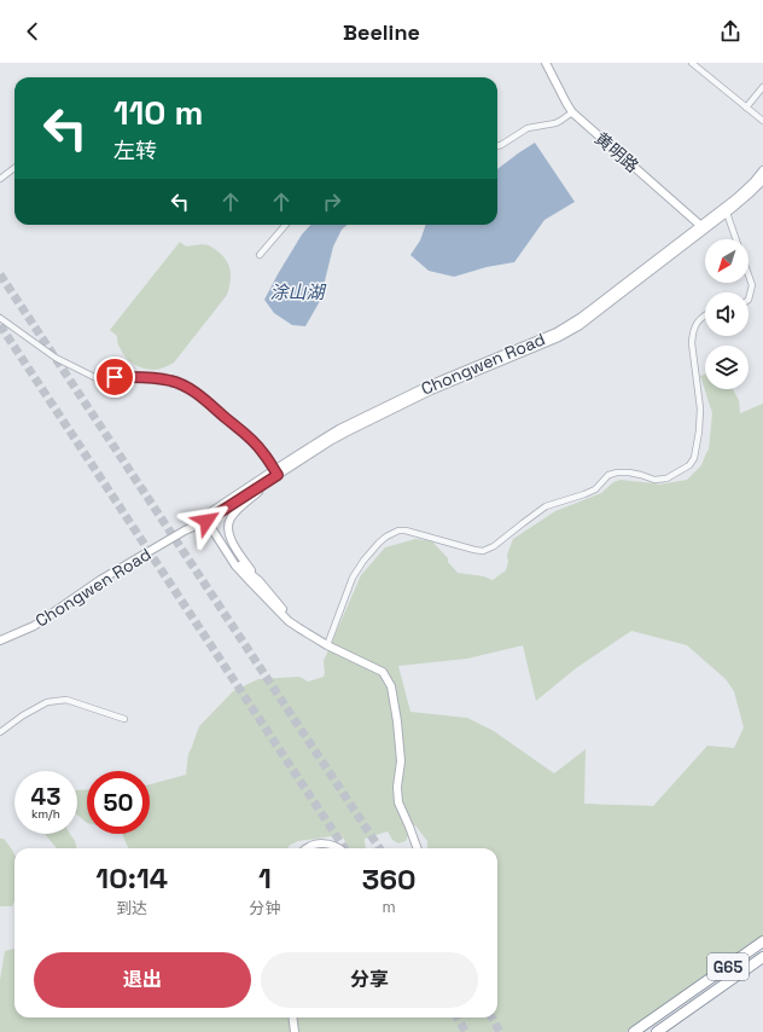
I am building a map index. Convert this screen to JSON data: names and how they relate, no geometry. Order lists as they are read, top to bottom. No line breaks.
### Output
{"streets":{"highway":["G65"],"main road":["黄明路","Chongwen Road"]},"crossings":[["黄明路","Chongwen Road"]],"water":["涂山湖"],"north":"bottom left","page":{"header":"Beeline","turn":["110 m","左转"],"speed":"43 km/h","limit":"50","eta":["10:14","到达","1","分钟","360","m"],"buttons":["退出","分享"]}}
